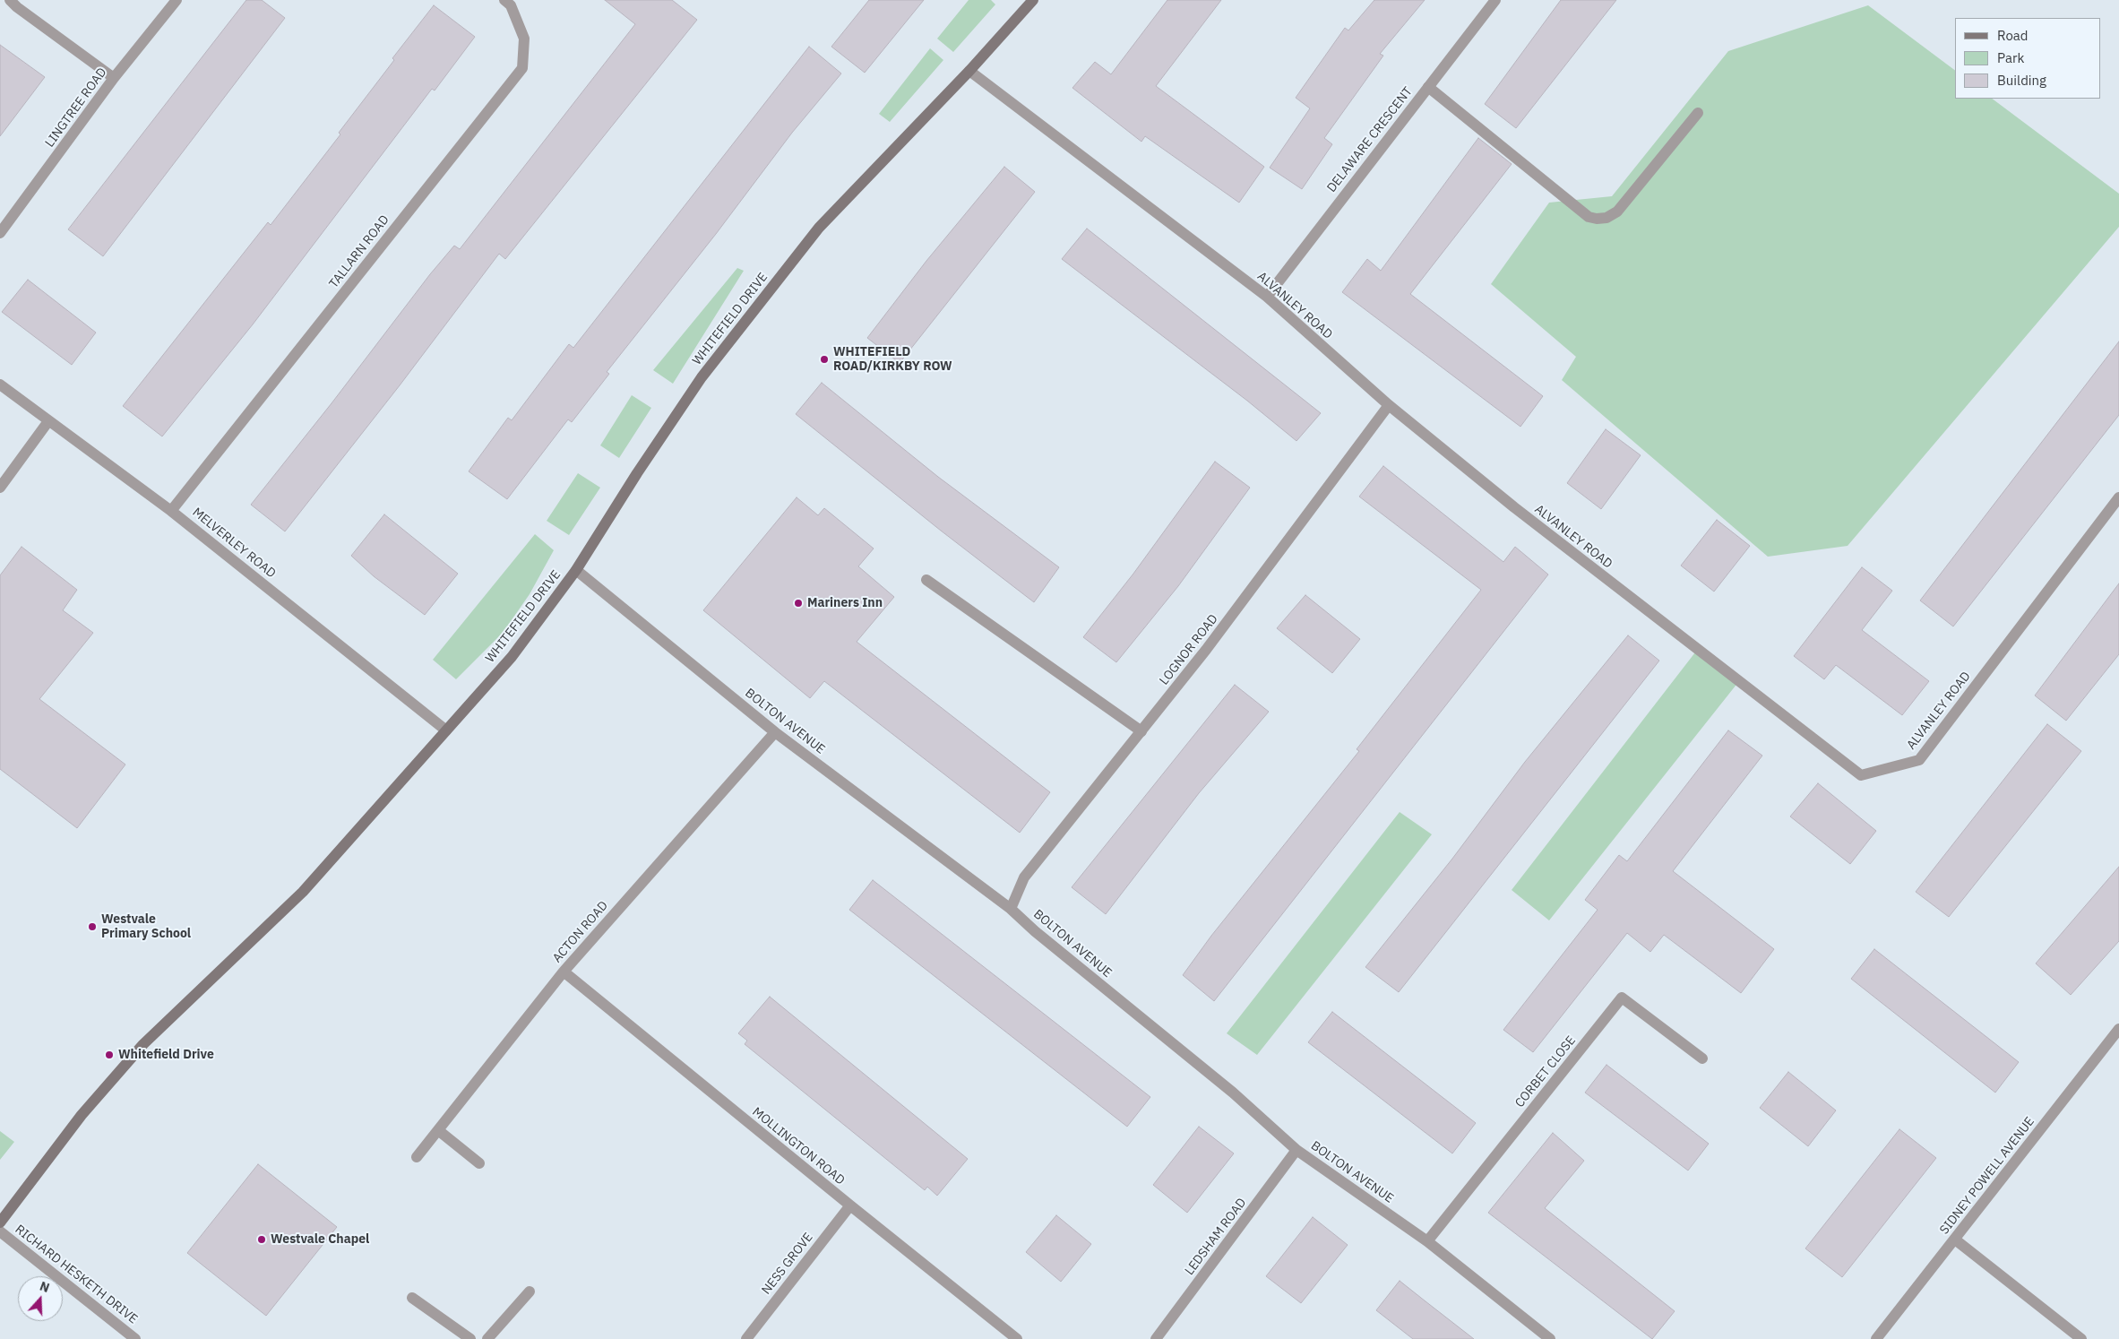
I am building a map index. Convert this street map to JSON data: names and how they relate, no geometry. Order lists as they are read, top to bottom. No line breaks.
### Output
{"streets":{"main road":["WHITEFIELD DRIVE"],"street":["LINGTREE ROAD","DELAWARE CRESCENT","TALLARN ROAD","ALVANLEY ROAD","MELVERLEY ROAD","LOGNOR ROAD","BOLTON AVENUE","ACTON ROAD","CORBET CLOSE","MOLLINGTON ROAD","SIDNEY POWELL AVENUE","LEDSHAM ROAD","NESS GROVE","RICHARD HESKETH DRIVE"]},"crossings":[["DELAWARE CRESCENT","ALVANLEY ROAD"],["TALLARN ROAD","MELVERLEY ROAD"],["ALVANLEY ROAD","WHITEFIELD DRIVE"],["ALVANLEY ROAD","LOGNOR ROAD"],["WHITEFIELD DRIVE","MELVERLEY ROAD"],["WHITEFIELD DRIVE","BOLTON AVENUE"],["LOGNOR ROAD","BOLTON AVENUE"],["BOLTON AVENUE","ACTON ROAD"],["BOLTON AVENUE","CORBET CLOSE"],["BOLTON AVENUE","LEDSHAM ROAD"],["ACTON ROAD","MOLLINGTON ROAD"],["MOLLINGTON ROAD","NESS GROVE"]],"places":["WHITEFIELD ROAD/KIRKBY ROW","Mariners Inn","Westvale Primary School","Whitefield Drive","Westvale Chapel"],"legend":["Road","Park","Building"],"north":"top"}
